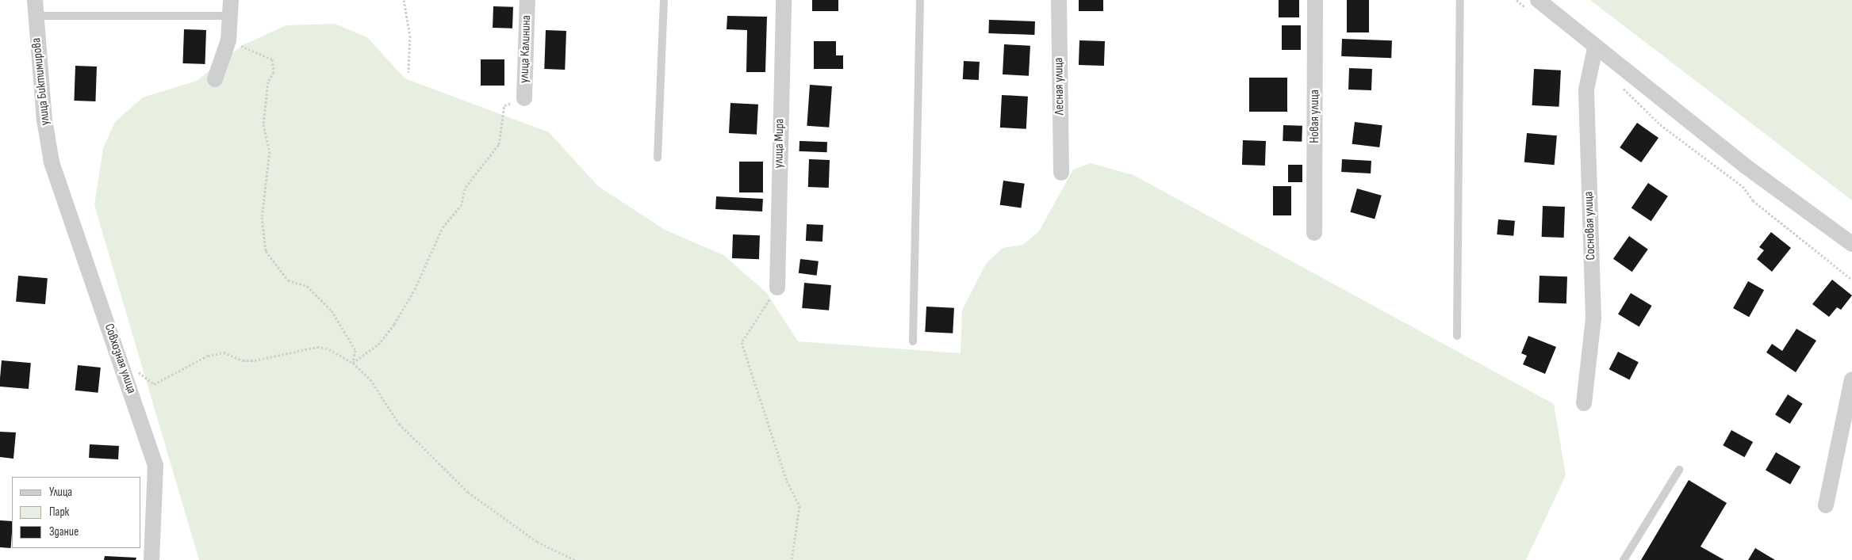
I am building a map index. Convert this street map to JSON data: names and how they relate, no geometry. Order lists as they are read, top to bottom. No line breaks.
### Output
{"streets":{"street":["улица Калинина","улица Биктимирова","Лесная улица","Новая улица","улица Мира","Сосновая улица","Совхозная улица"]},"crossings":[["улица Биктимирова","Совхозная улица"]],"legend":["Улица","Парк","Здание"]}
